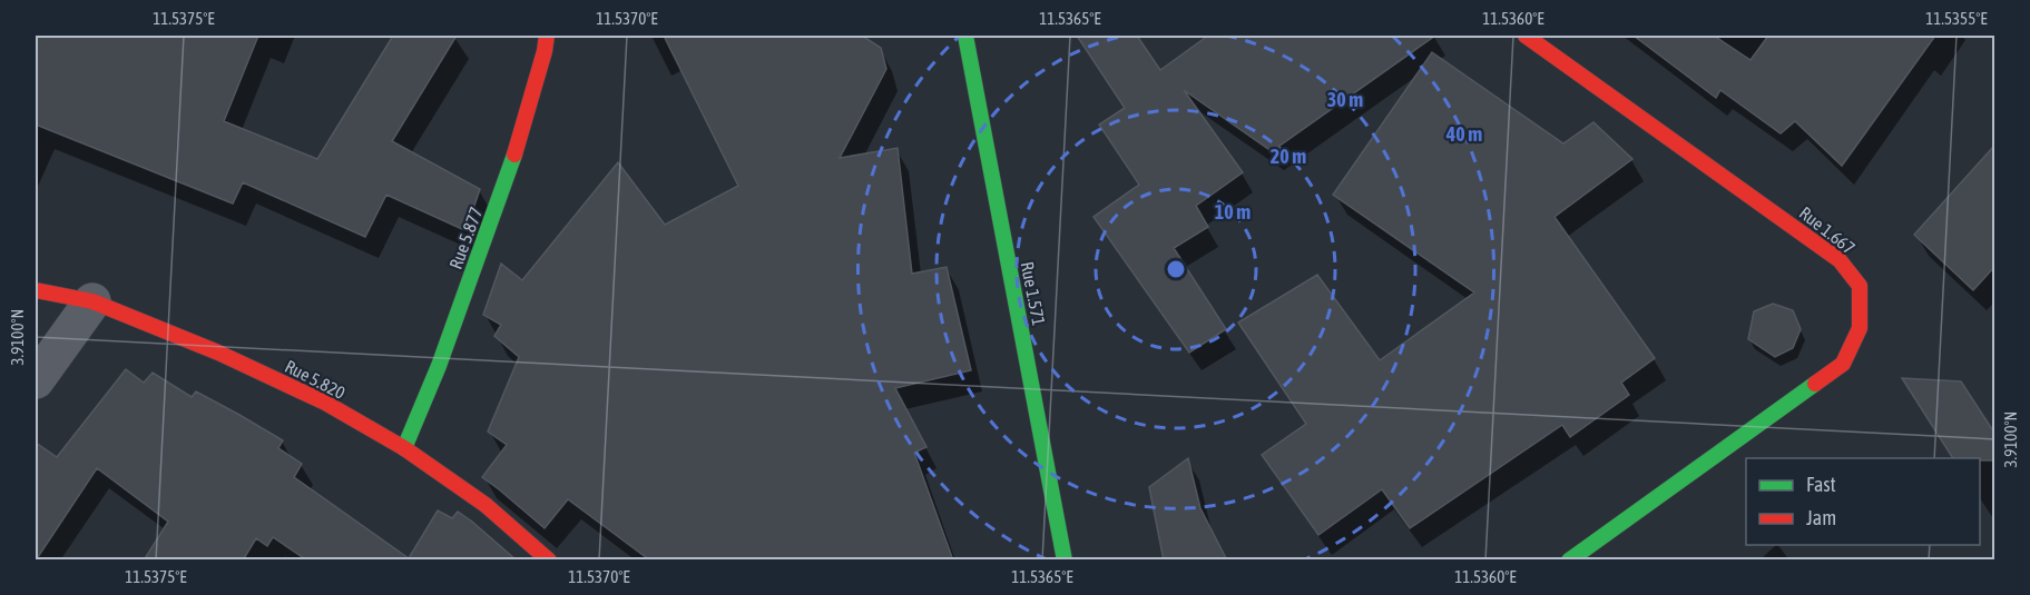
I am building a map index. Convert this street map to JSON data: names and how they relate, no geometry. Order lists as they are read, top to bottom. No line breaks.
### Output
{"streets":{"street":["Rue 1.667","Rue 5.877","Rue 1.571","Rue 5.820"]},"crossings":[["Rue 5.877","Rue 5.820"]],"legend":["Fast","Jam"],"coordinates":["11.5375°E","11.5370°E","11.5365°E","11.5360°E","11.5355°E","3.9100°N"],"rings":["30 m","40 m","20 m","10 m"]}
